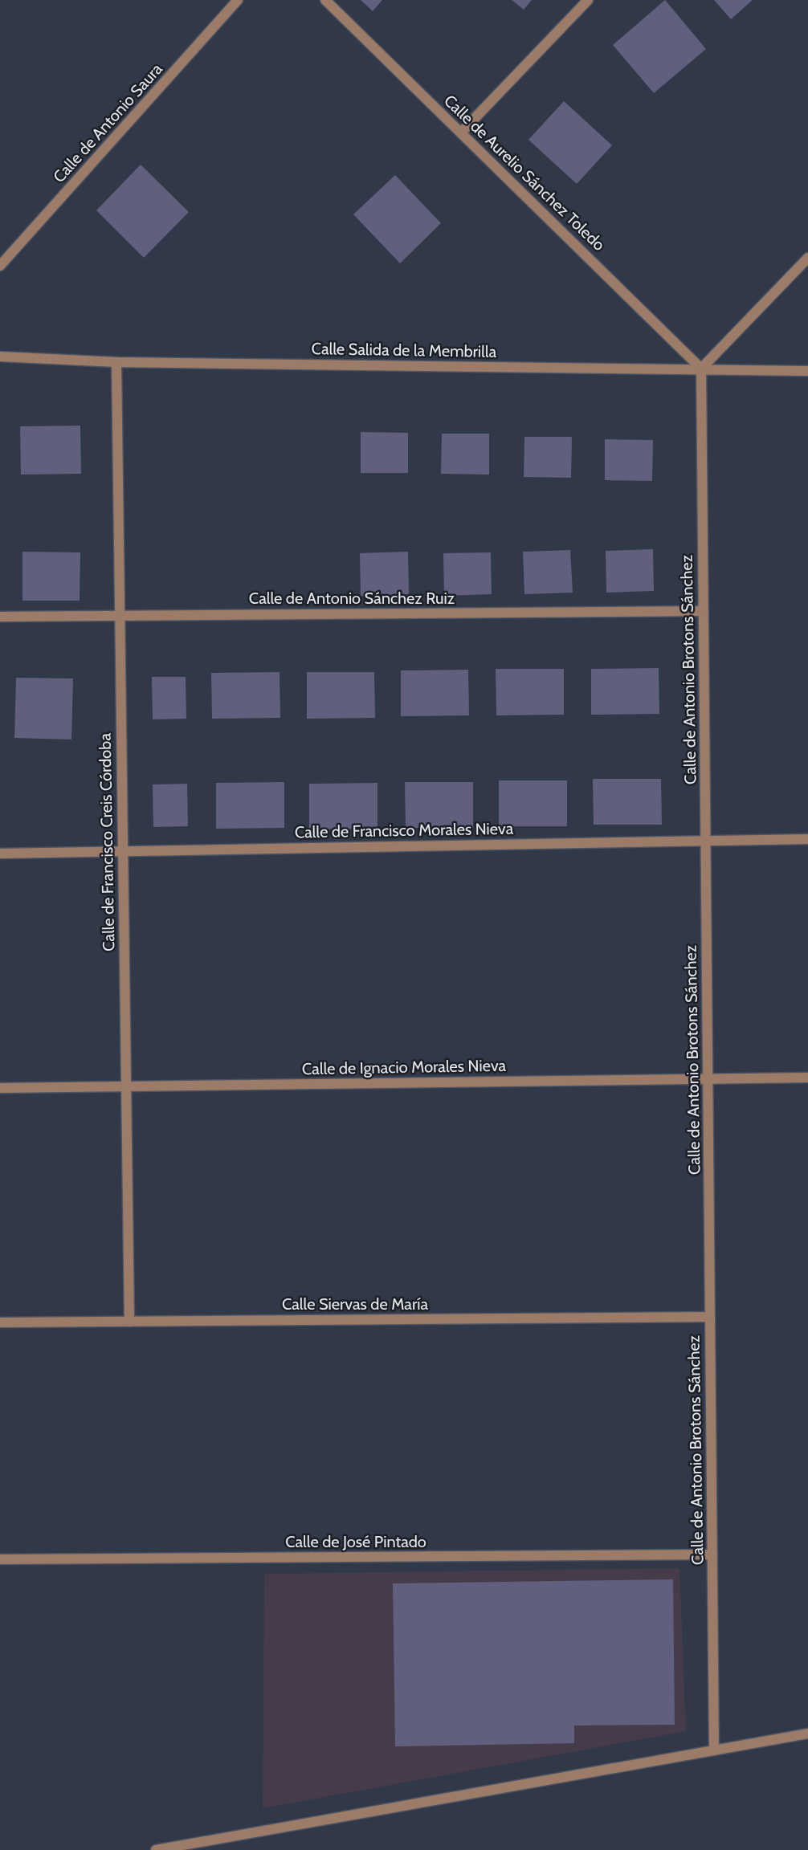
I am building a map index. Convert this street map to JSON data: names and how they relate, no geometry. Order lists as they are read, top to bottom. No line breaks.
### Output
{"streets":{"street":["Calle de Antonio Saura","Calle de Aurelio Sánchez Toledo","Calle Salida de la Membrilla","Calle de Antonio Sánchez Ruiz","Calle de Antonio Brotons Sánchez","Calle de Francisco Morales Nieva","Calle de Francisco Creis Córdoba","Calle de Ignacio Morales Nieva","Calle Siervas de María","Calle de José Pintado"]},"crossings":[["Calle de Aurelio Sánchez Toledo","Calle Salida de la Membrilla"],["Calle de Aurelio Sánchez Toledo","Calle de Antonio Brotons Sánchez"],["Calle Salida de la Membrilla","Calle de Antonio Brotons Sánchez"],["Calle Salida de la Membrilla","Calle de Francisco Creis Córdoba"],["Calle de Antonio Sánchez Ruiz","Calle de Antonio Brotons Sánchez"],["Calle de Antonio Sánchez Ruiz","Calle de Francisco Creis Córdoba"],["Calle de Antonio Brotons Sánchez","Calle de Francisco Morales Nieva"],["Calle de Antonio Brotons Sánchez","Calle de Ignacio Morales Nieva"],["Calle de Antonio Brotons Sánchez","Calle Siervas de María"],["Calle de Antonio Brotons Sánchez","Calle de José Pintado"],["Calle de Francisco Morales Nieva","Calle de Francisco Creis Córdoba"],["Calle de Francisco Creis Córdoba","Calle de Ignacio Morales Nieva"],["Calle de Francisco Creis Córdoba","Calle Siervas de María"]]}
